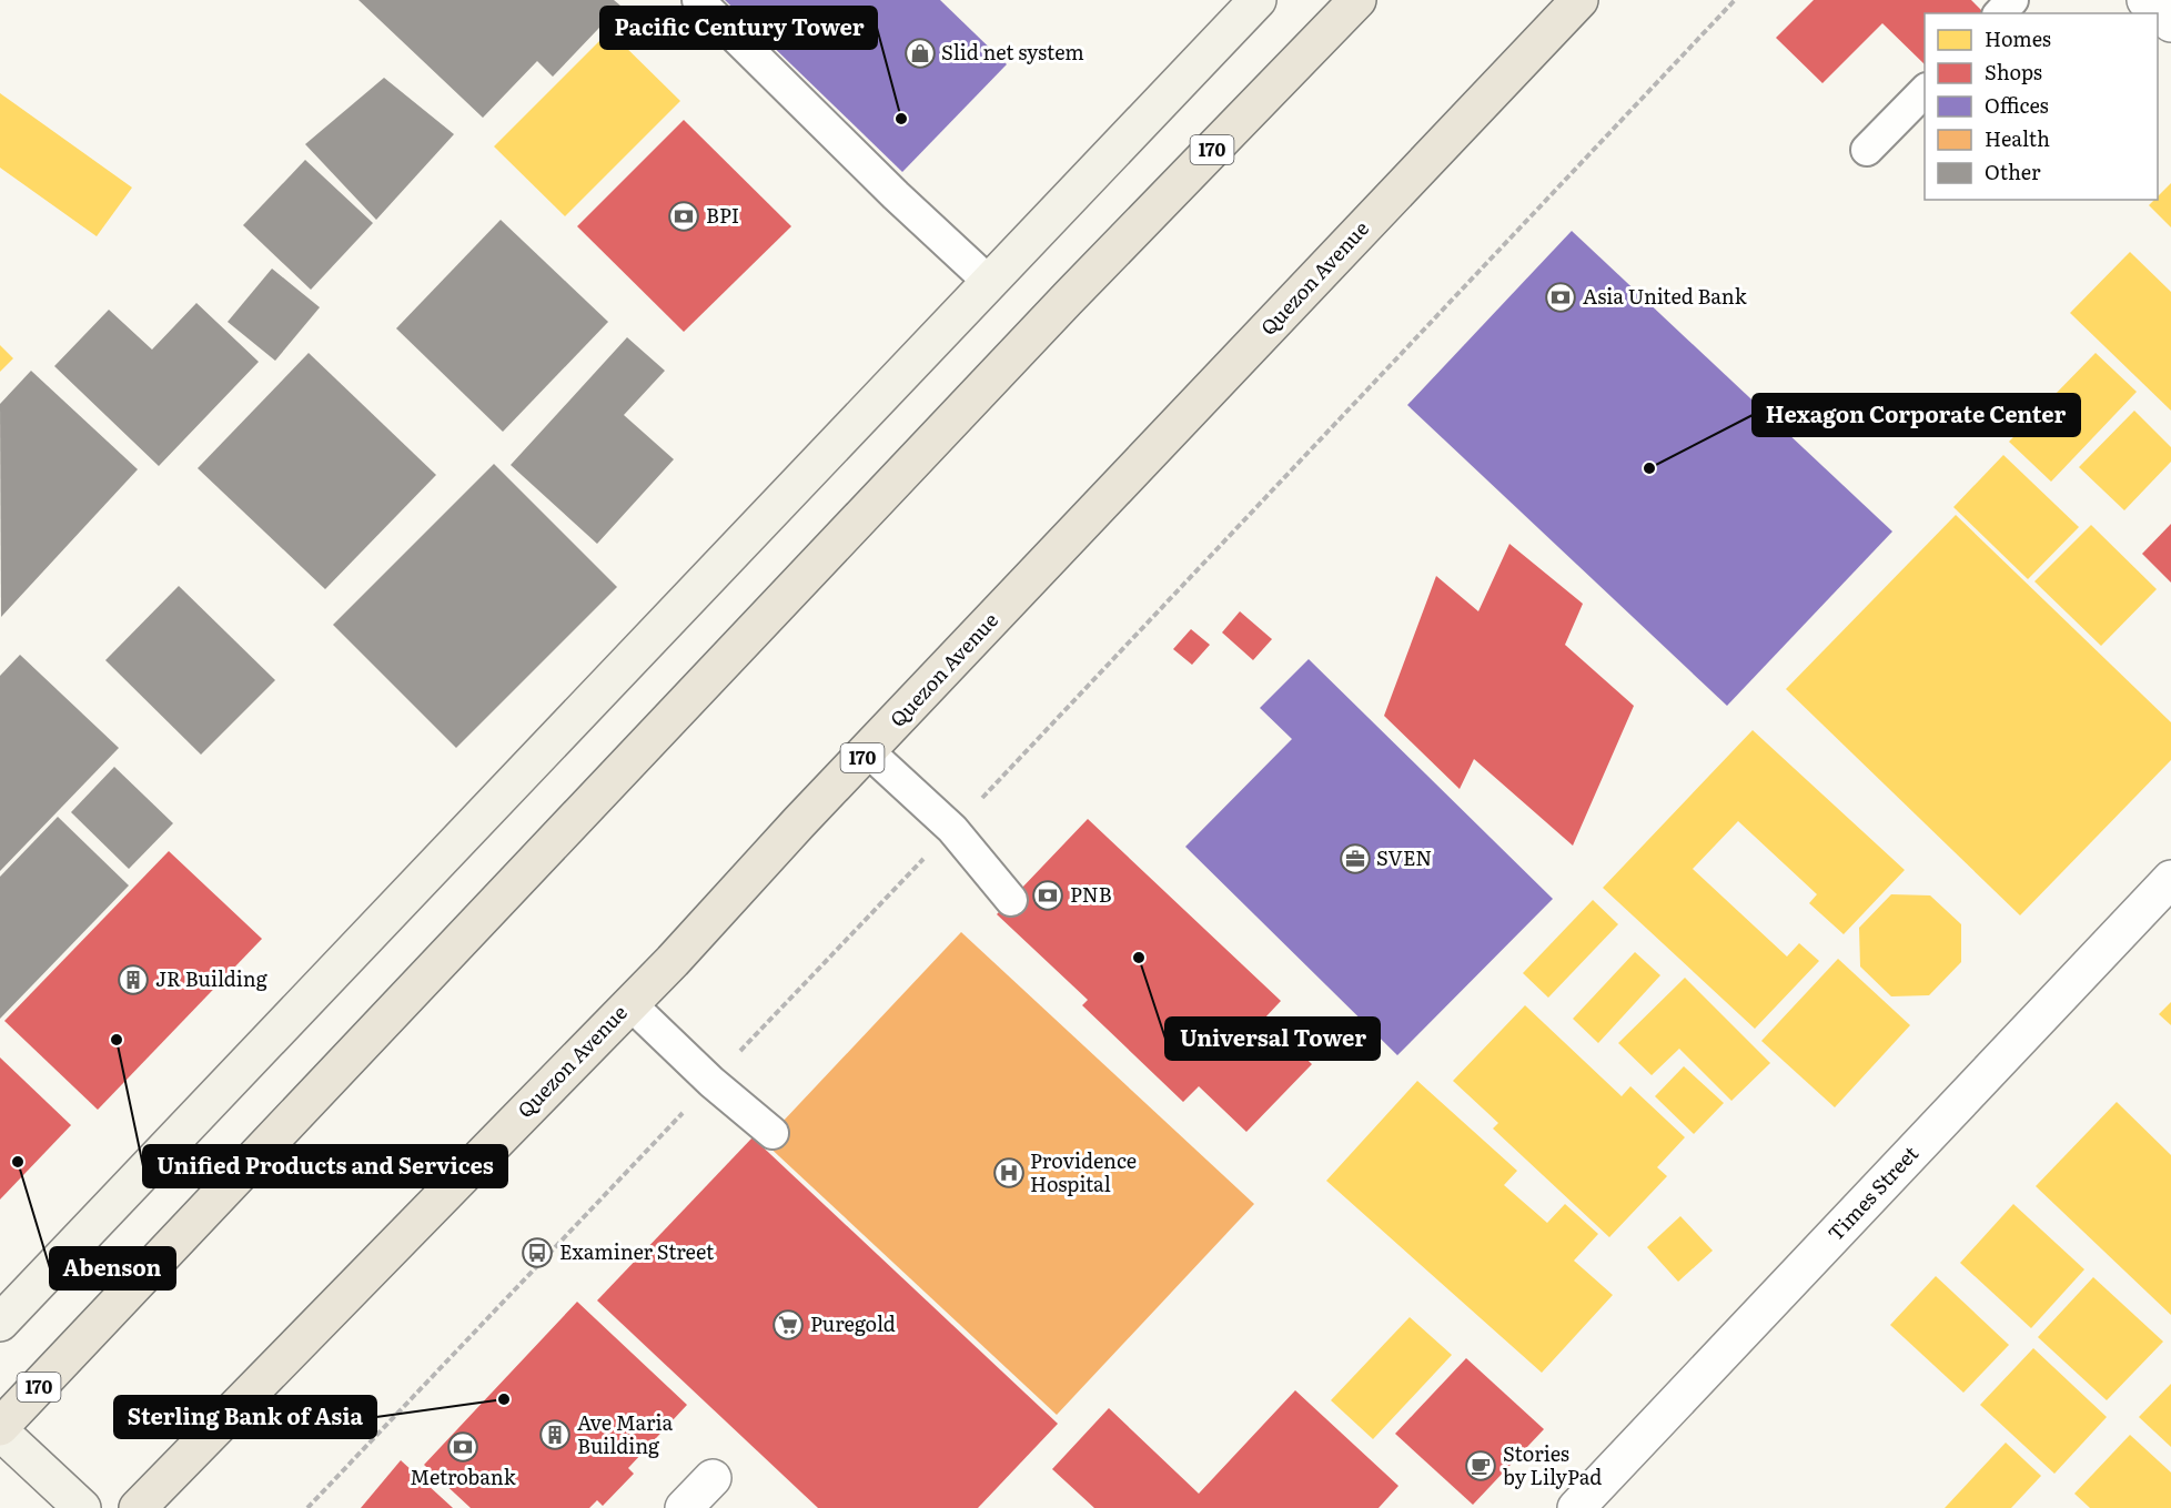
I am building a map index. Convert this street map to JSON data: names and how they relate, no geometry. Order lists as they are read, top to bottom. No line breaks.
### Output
{"streets":{"main road":["170","Quezon Avenue"],"street":["Times Street"]},"places":{"shop":["Slid net system"],"other":["Pacific Century Tower","Hexagon Corporate Center","Universal Tower","Unified Products and Services","Abenson","Sterling Bank of Asia"],"bank":["BPI","Asia United Bank","PNB","Metrobank"],"office":["SVEN"],"building":["JR Building","Ave Maria Building"],"hospital":["Providence Hospital"],"bus stop":["Examiner Street"],"supermarket":["Puregold"],"cafe":["Stories by LilyPad"]},"legend":["Homes","Shops","Offices","Health","Other"]}
